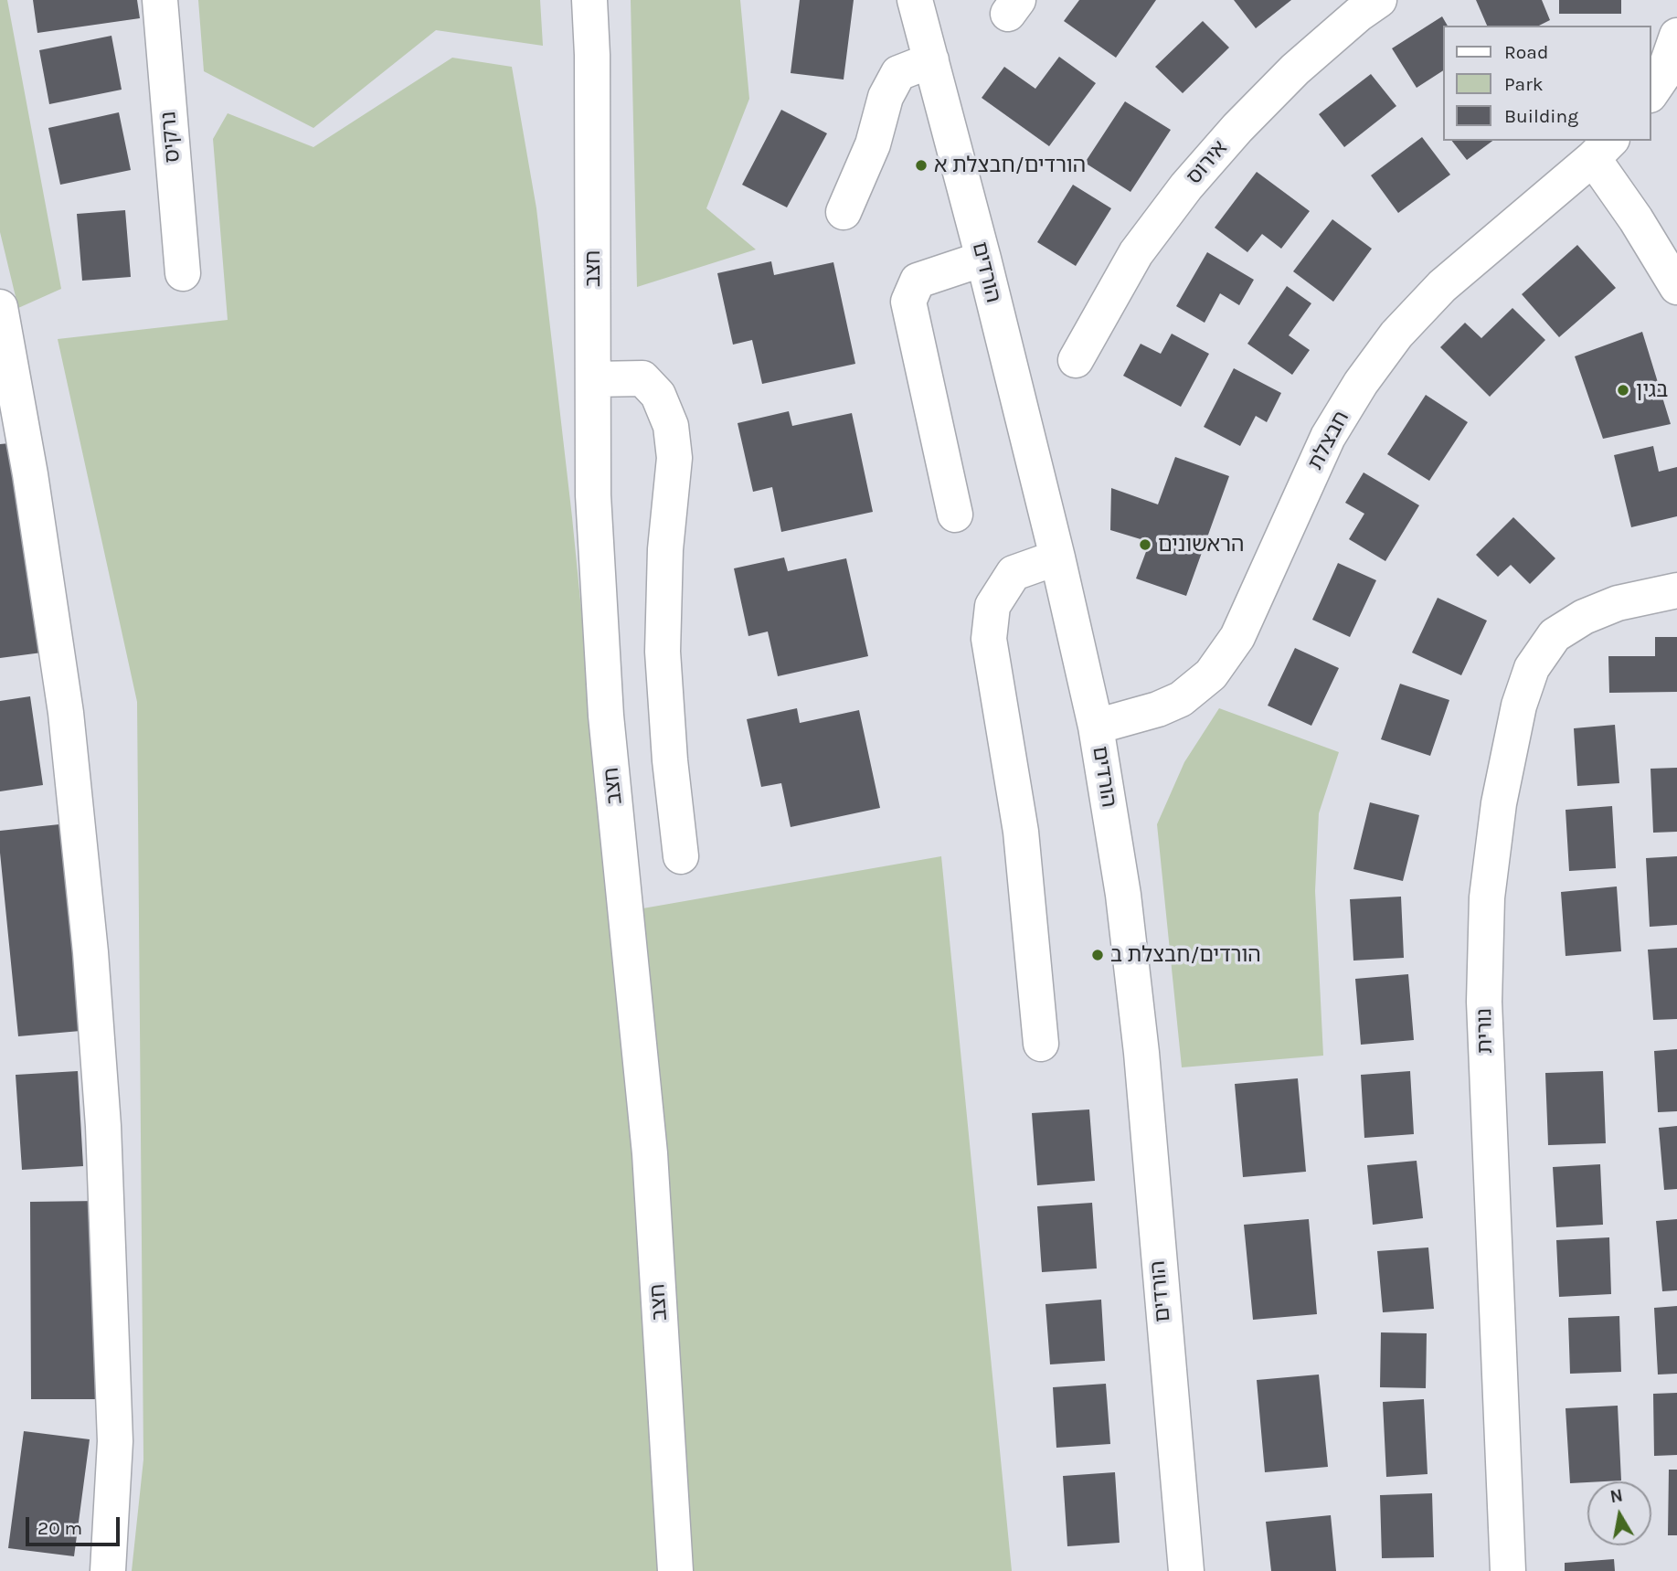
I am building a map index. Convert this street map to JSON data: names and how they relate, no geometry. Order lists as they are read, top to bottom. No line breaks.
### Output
{"streets":{"street":["נרקיס","אירוס","חצב","הורדים","חבצלת","נורית"]},"crossings":[["הורדים","חבצלת"]],"places":["הורדים/חבצלת א","בגין","הראשונים","הורדים/חבצלת ב"],"legend":["Road","Park","Building"],"scale_bar":"20 m","north":"top"}
